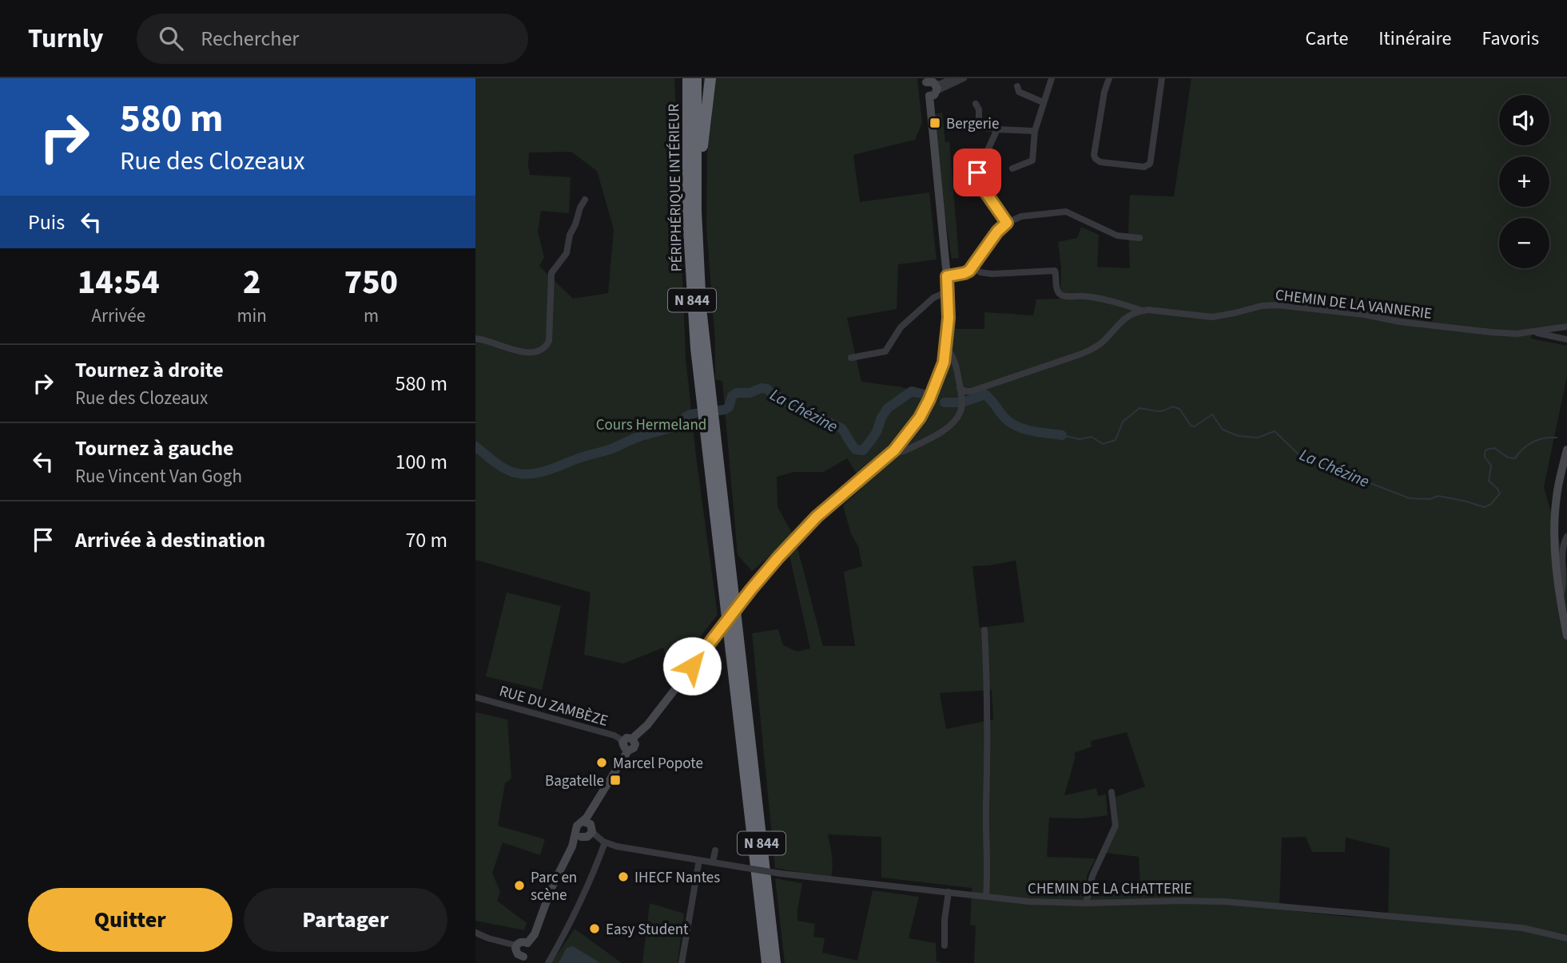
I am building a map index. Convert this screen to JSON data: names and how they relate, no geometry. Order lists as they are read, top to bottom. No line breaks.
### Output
{"streets":{"highway":["PÉRIPHÉRIQUE INTÉRIEUR","N 844"],"street":["CHEMIN DE LA VANNERIE","RUE DU ZAMBÈZE","CHEMIN DE LA CHATTERIE"]},"crossings":[["PÉRIPHÉRIQUE INTÉRIEUR","N 844"]],"water":["La Chézine"],"parks":["Cours Hermeland"],"places":{"transit":["Bergerie","Bagatelle"],"other":["Marcel Popote","IHECF Nantes","Parc en scène","Easy Student"]},"page":{"header":"Turnly","search":"Rechercher","nav":["Carte","Itinéraire","Favoris"],"turn":["580 m","Rue des Clozeaux"],"map_buttons":["+","−"],"then":"Puis","eta":["14:54","Arrivée","2","min","750","m"],"list":[{"name":"Tournez à droite","note":"Rue des Clozeaux","value":"580 m"},{"name":"Tournez à gauche","note":"Rue Vincent Van Gogh","value":"100 m"},{"name":"Arrivée à destination","value":"70 m"}],"buttons":["Quitter","Partager"]}}
